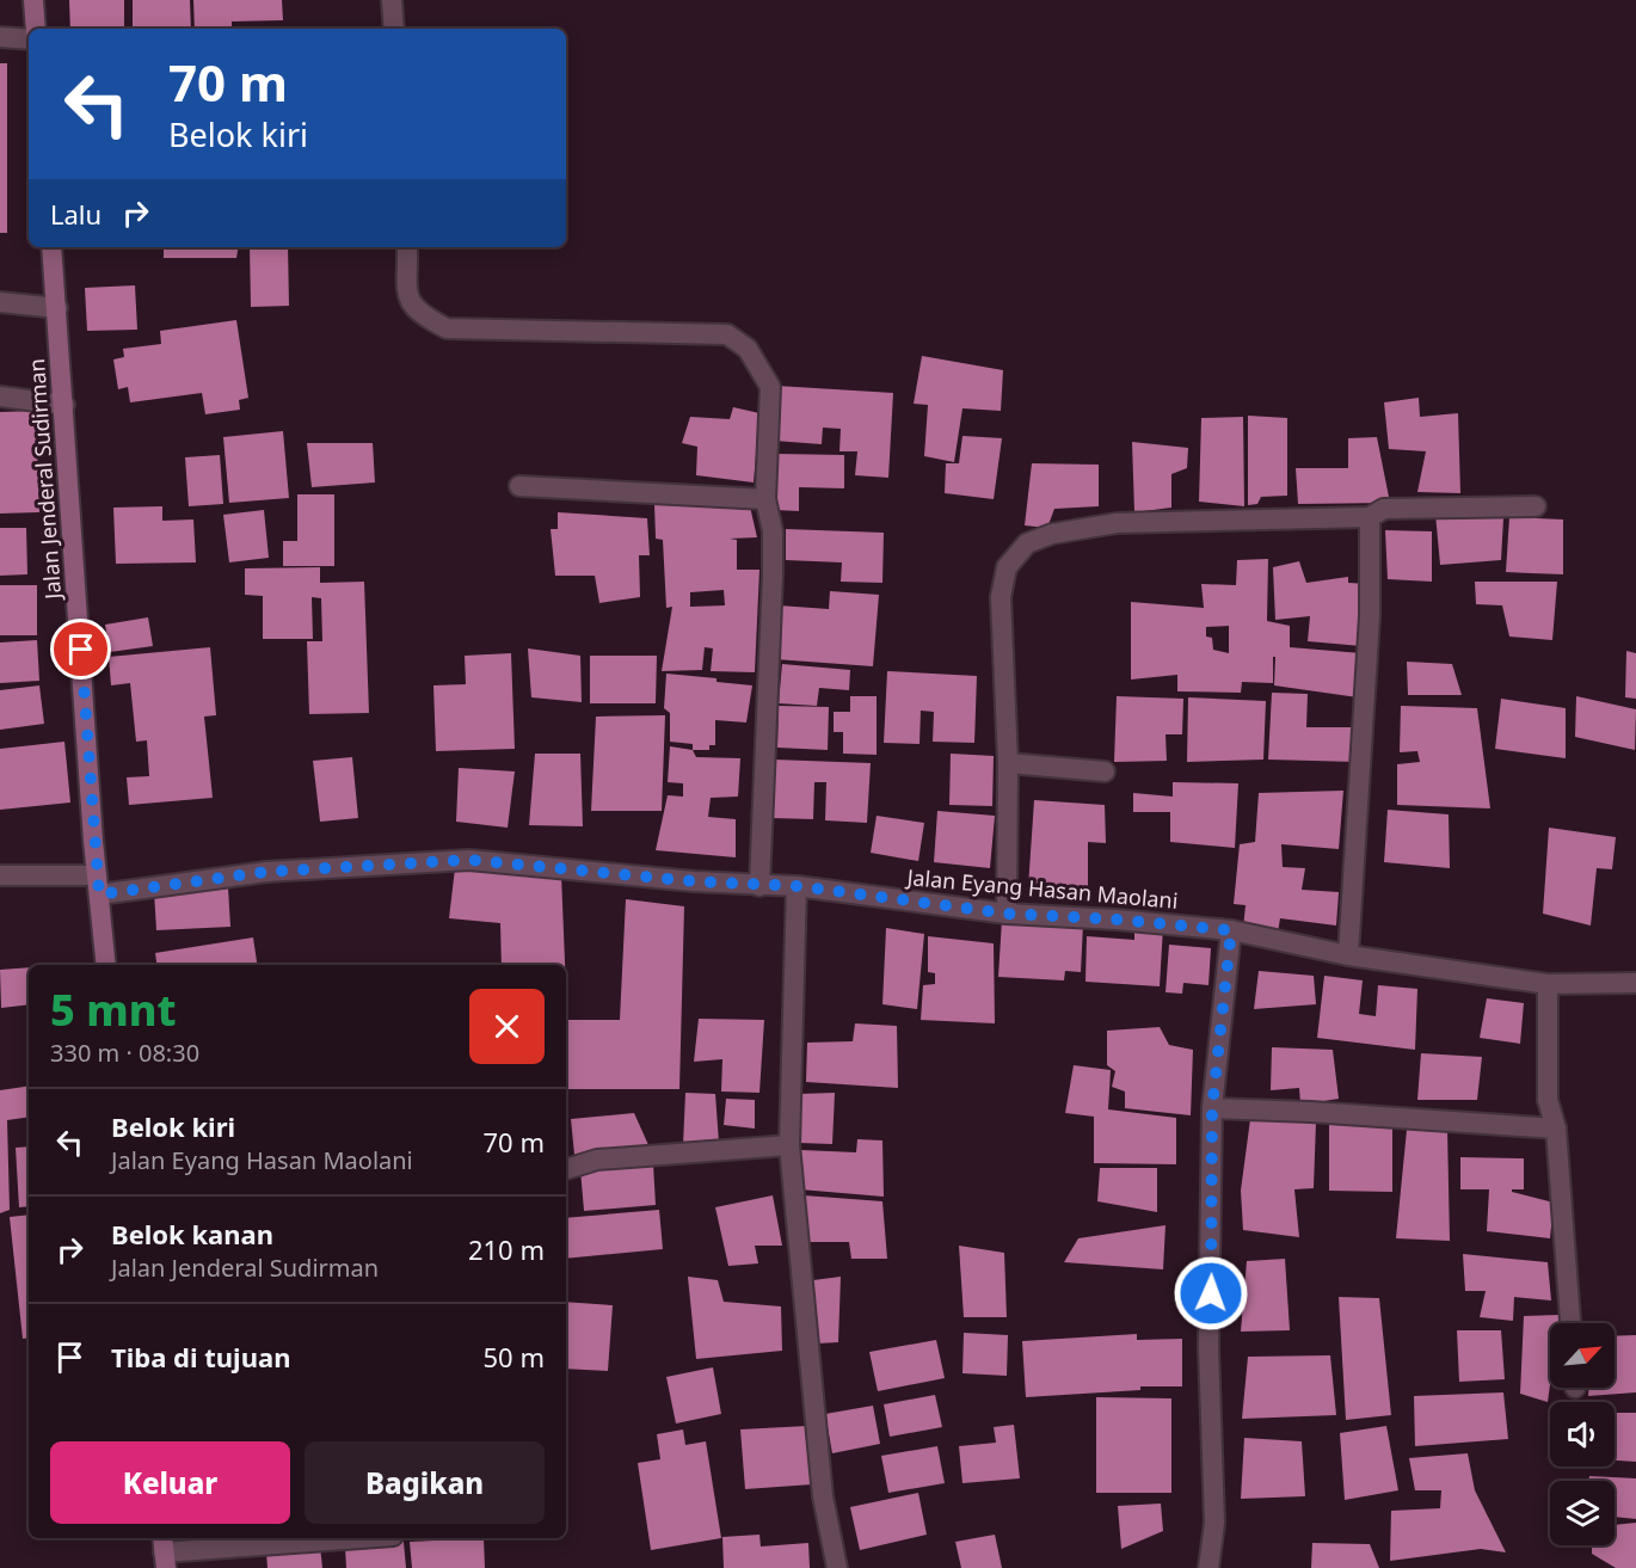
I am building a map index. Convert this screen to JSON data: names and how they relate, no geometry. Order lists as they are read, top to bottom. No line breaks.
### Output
{"streets":{"main road":["Jalan Jenderal Sudirman"],"street":["Jalan Eyang Hasan Maolani"]},"crossings":[["Jalan Jenderal Sudirman","Jalan Eyang Hasan Maolani"]],"north":"top right","page":{"turn":["70 m","Belok kiri"],"then":"Lalu","heading":["5 mnt","330 m · 08:30"],"list":[{"name":"Belok kiri","note":"Jalan Eyang Hasan Maolani","value":"70 m"},{"name":"Belok kanan","note":"Jalan Jenderal Sudirman","value":"210 m"},{"name":"Tiba di tujuan","value":"50 m"}],"buttons":["Keluar","Bagikan"]}}
